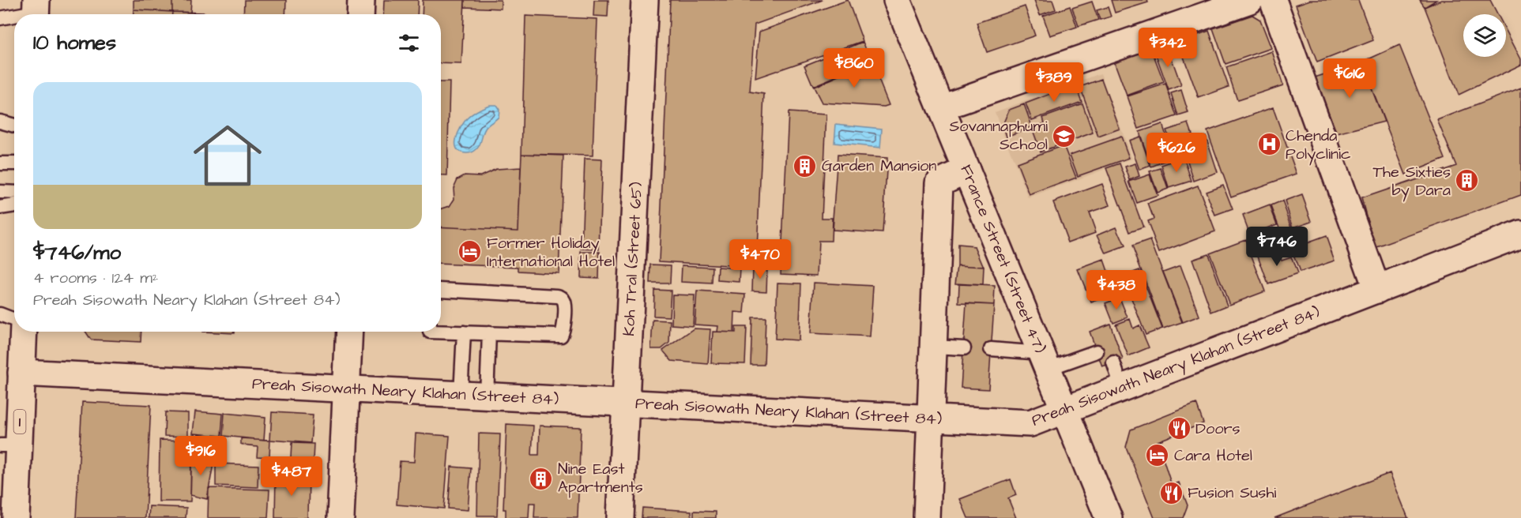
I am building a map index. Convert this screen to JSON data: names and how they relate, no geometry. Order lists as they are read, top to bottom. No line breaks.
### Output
{"streets":{"main road":["Koh Tral (Street 65)","France Street (Street 47)","Preah Sisowath Neary Klahan (Street 84)","1"]},"crossings":[["Koh Tral (Street 65)","Preah Sisowath Neary Klahan (Street 84)"],["France Street (Street 47)","Preah Sisowath Neary Klahan (Street 84)"],["Preah Sisowath Neary Klahan (Street 84)","1"]],"places":{"school or university":["Sovannaphumi School"],"hospital":["Chenda Polyclinic"],"building":["Garden Mansion","The Sixties by Dara","Nine East Apartments"],"hotel":["Former Holiday International Hotel","Cara Hotel"],"restaurant":["Doors","Fusion Sushi"]},"page":{"heading":"10 homes","price":["$342","$860","$616","$389","$626","$746","$470","$438","$916","$487"],"list":[{"name":"$746/mo","note":"4 rooms · 124 m² · Preah Sisowath Neary Klahan (Street 84)"}]}}
